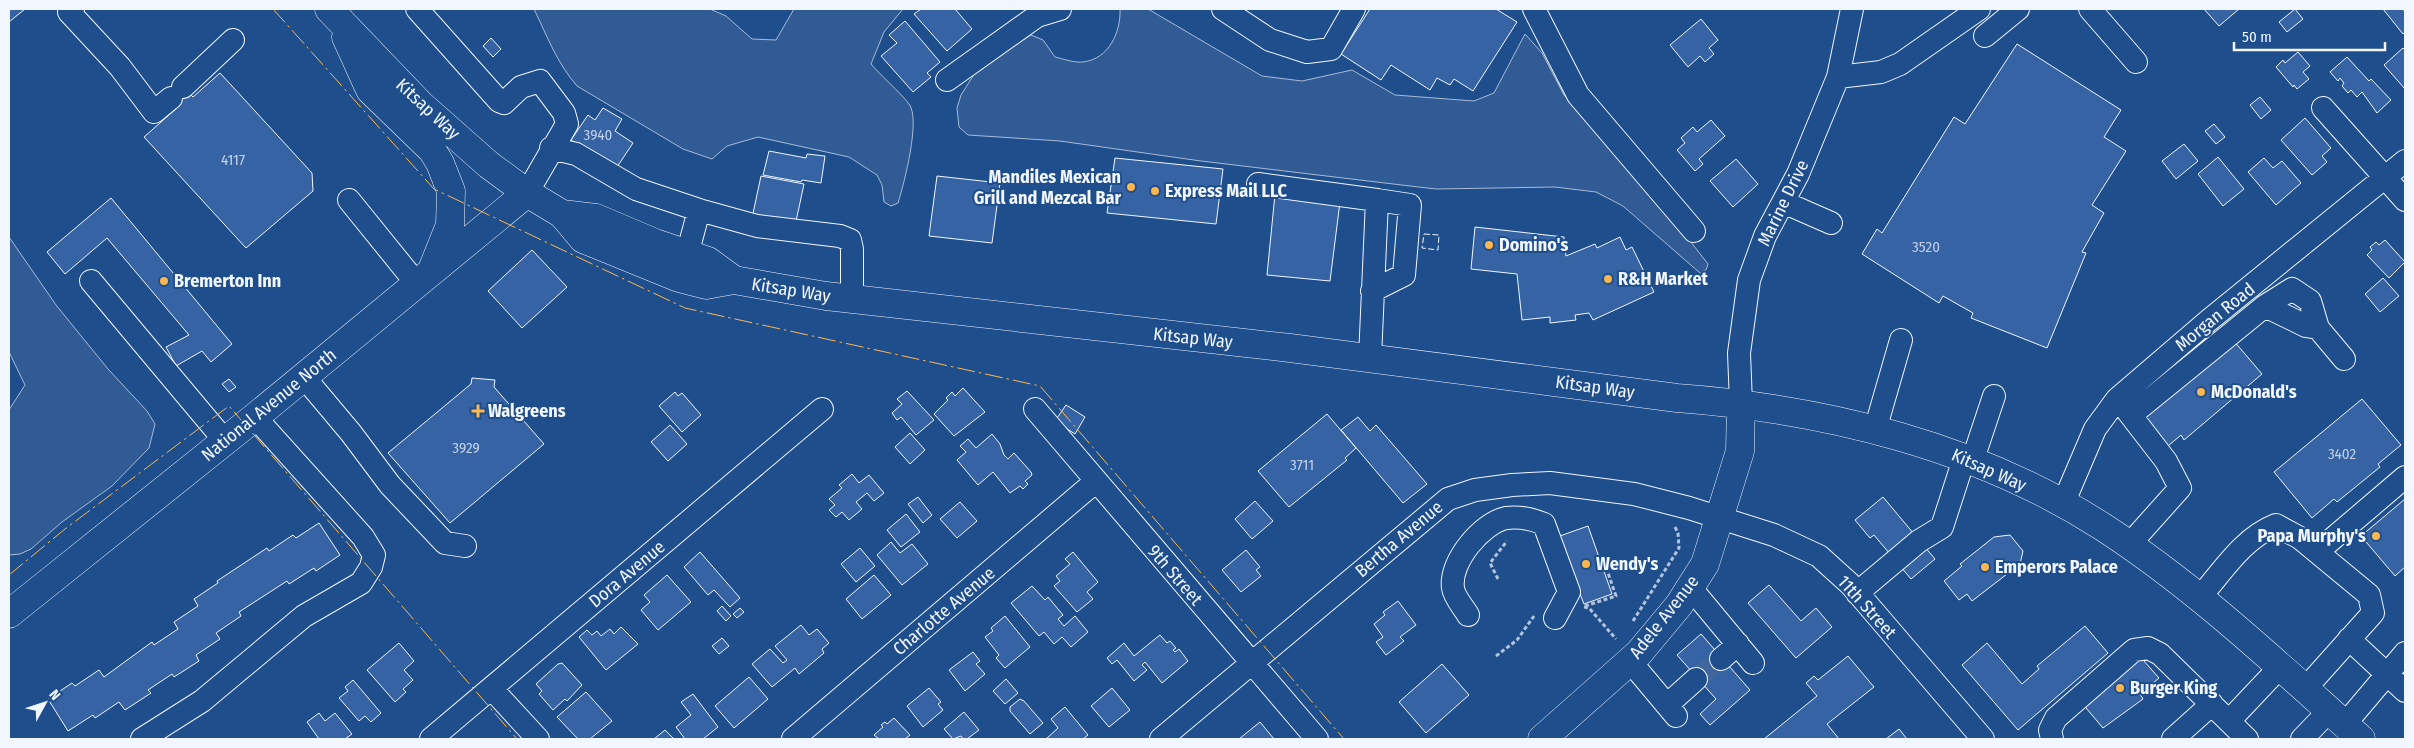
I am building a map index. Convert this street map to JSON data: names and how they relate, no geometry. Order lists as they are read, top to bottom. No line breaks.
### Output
{"streets":{"main road":["Kitsap Way","National Avenue North","Adele Avenue"],"street":["Marine Drive","Morgan Road","Bertha Avenue","Dora Avenue","9th Street","11th Street","Charlotte Avenue"]},"crossings":[["Kitsap Way","Marine Drive"],["Kitsap Way","Morgan Road"],["Kitsap Way","National Avenue North"],["Kitsap Way","Adele Avenue"],["Marine Drive","Adele Avenue"],["Bertha Avenue","9th Street"],["Bertha Avenue","11th Street"],["Bertha Avenue","Adele Avenue"],["9th Street","Charlotte Avenue"],["11th Street","Adele Avenue"]],"places":{"other":["Mandiles Mexican Grill and Mezcal Bar","Express Mail LLC","Domino's","R&H Market","Bremerton Inn","McDonald's","Papa Murphy's","Wendy's","Emperors Palace","Burger King"],"health":["Walgreens"]},"house_numbers":["3940","4117","3520","3929","3402","3711"],"scale_bar":"50 m","north":"top right"}
